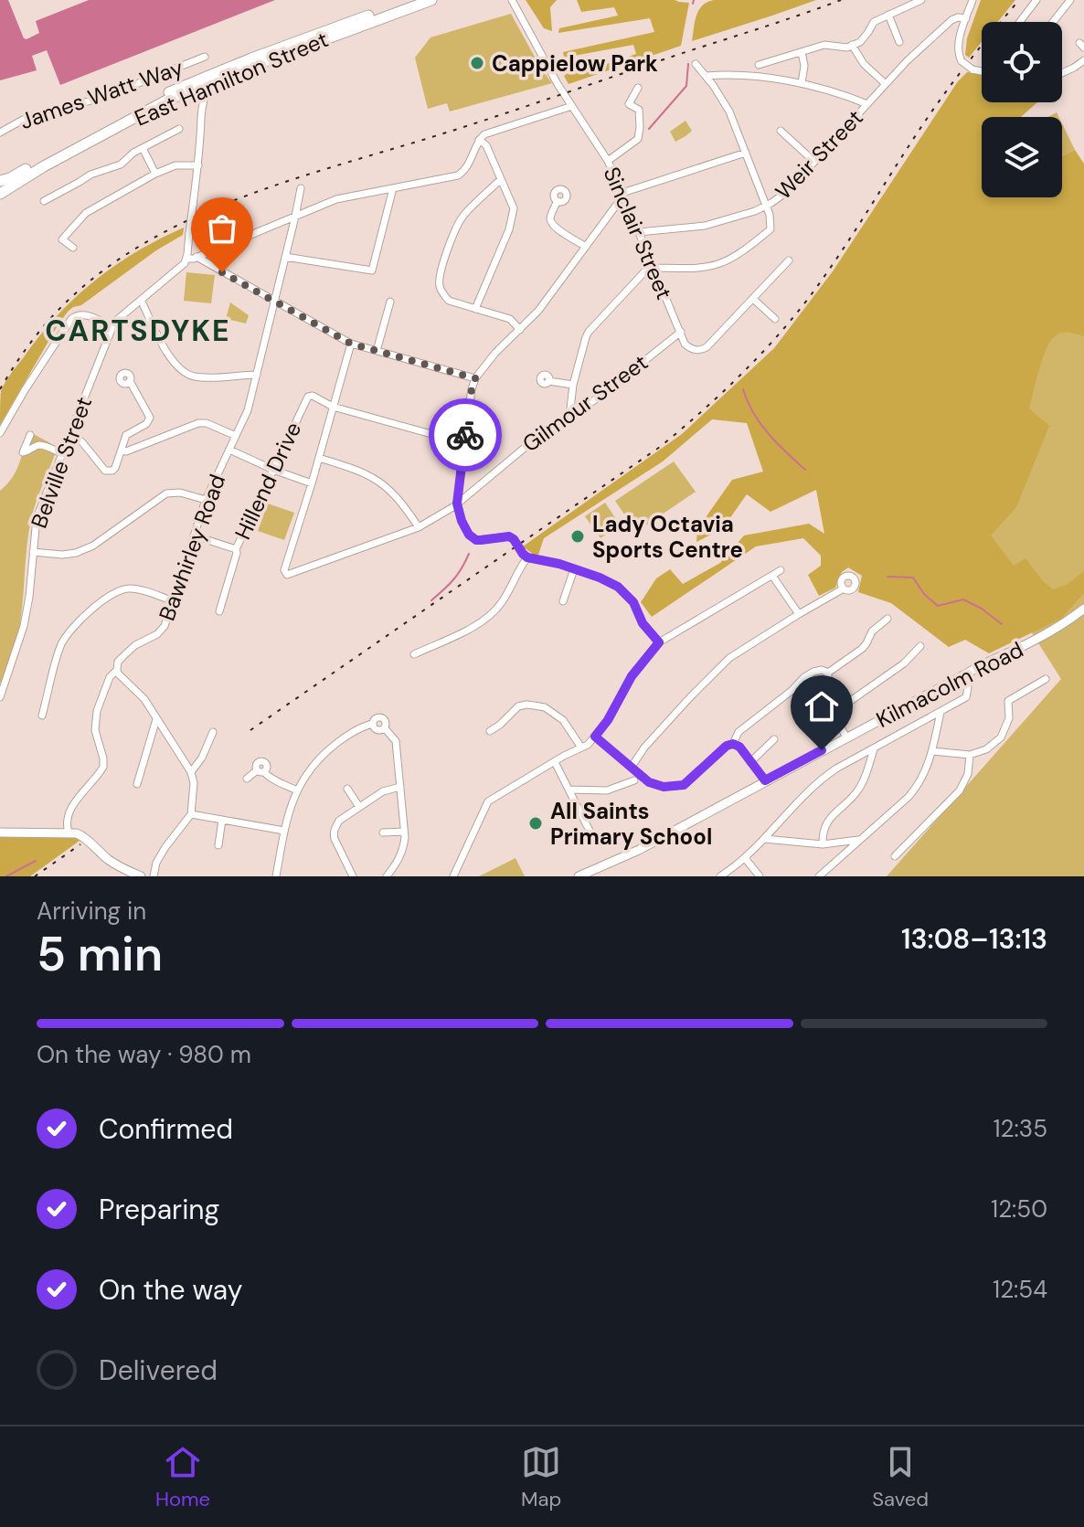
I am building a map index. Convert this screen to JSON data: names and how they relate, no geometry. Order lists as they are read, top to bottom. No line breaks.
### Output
{"streets":{"highway":["East Hamilton Street"],"main road":["Kilmacolm Road"],"street":["James Watt Way","Weir Street","Sinclair Street","Gilmour Street","Belville Street","Hillend Drive","Bawhirley Road"]},"crossings":[["Weir Street","Sinclair Street"],["Sinclair Street","Gilmour Street"],["Belville Street","Bawhirley Road"],["Hillend Drive","Bawhirley Road"]],"districts":["CARTSDYKE"],"places":["Cappielow Park","Lady Octavia Sports Centre","All Saints Primary School"],"page":{"heading":["5 min","Arriving in","13:08–13:13"],"bar":"On the way · 980 m","list":[["Confirmed","12:35"],["Preparing","12:50"],["On the way","12:54"],"Delivered"],"tabs":["Home","Map","Saved"]}}
